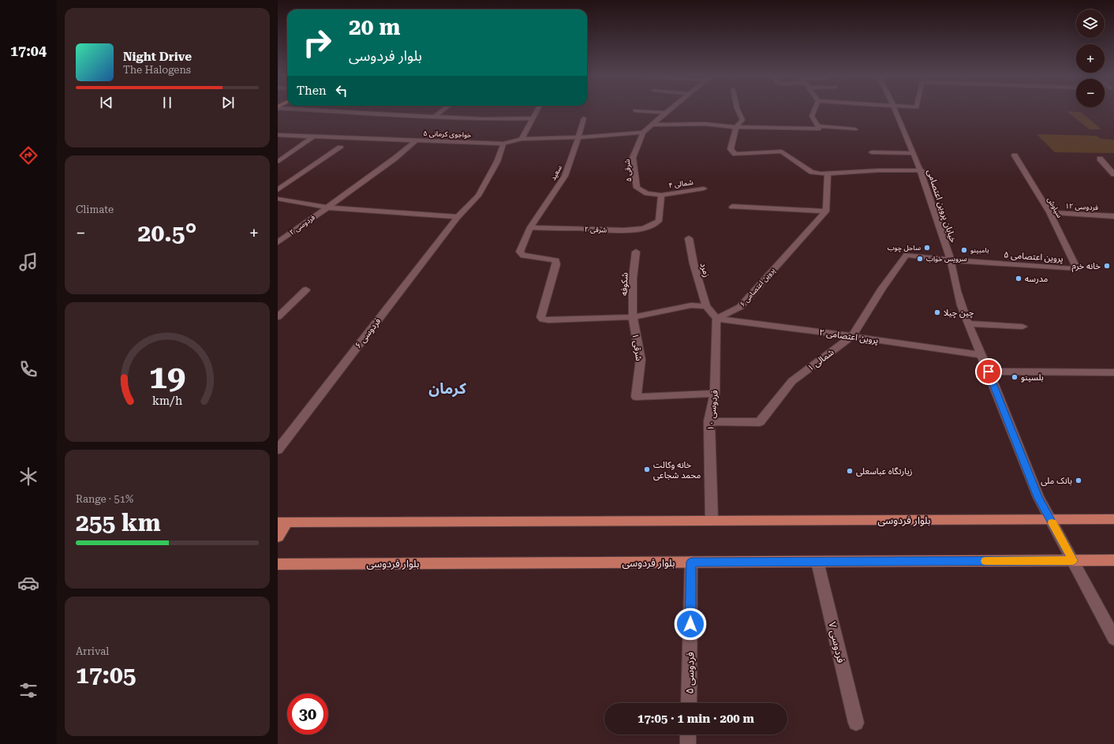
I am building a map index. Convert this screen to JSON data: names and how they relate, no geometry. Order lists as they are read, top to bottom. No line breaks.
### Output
{"streets":{"main road":["بلوار فردوسی"],"street":["خواجوی کرمانی ۵","شرقی ۵","سعید","شمالی ۴","خیابان پروین اعتصامی","فردوسی ۱۲","سیاوش","فردوسی ۲","شرقی ۲","پروین اعتصامی ۵","زمرد","شکوفه","پروین اعتصامی ۶","فردوسی ۶","پروین اعتصامی ۲","شرقی ۱","شمالی ۱","فردوسی ۱۰","فردوسی ۷","فردوسی ۵"]},"crossings":[["خواجوی کرمانی ۵","شرقی ۵"],["خواجوی کرمانی ۵","سعید"],["خواجوی کرمانی ۵","فردوسی ۲"],["خواجوی کرمانی ۵","فردوسی ۶"],["شرقی ۵","شمالی ۴"],["شرقی ۵","شرقی ۲"],["سعید","شرقی ۲"],["سعید","شکوفه"],["سعید","شرقی ۱"],["شمالی ۴","شرقی ۲"],["خیابان پروین اعتصامی","پروین اعتصامی ۵"],["خیابان پروین اعتصامی","پروین اعتصامی ۲"],["خیابان پروین اعتصامی","بلوار فردوسی"],["فردوسی ۱۲","سیاوش"],["سیاوش","پروین اعتصامی ۵"],["پروین اعتصامی ۵","شمالی ۱"],["شکوفه","شرقی ۱"],["پروین اعتصامی ۶","پروین اعتصامی ۲"],["پروین اعتصامی ۶","فردوسی ۱۰"],["پروین اعتصامی ۲","شمالی ۱"],["پروین اعتصامی ۲","فردوسی ۱۰"],["شرقی ۱","فردوسی ۱۰"],["شمالی ۱","فردوسی ۱۰"],["فردوسی ۱۰","بلوار فردوسی"],["بلوار فردوسی","فردوسی ۷"],["بلوار فردوسی","فردوسی ۵"]],"districts":["کرمان"],"places":["ساحل چوب","بامبینو","سرویس خواب","خانه خرم","مدرسه","چین چیلا","بلسینو","خانه وکالت محمد شجاعی","زیارتگاه عباسعلی","بانک ملی"],"page":{"tabs":"17:04","map_buttons":["+","−"],"turn":["20 m","بلوار فردوسی"],"song":["Night Drive","The Halogens"],"then":"Then","tile":["Climate",["Range · 51%","255 km"],["Arrival","17:05"]],"heat":["−","20.5°","+"],"limit":"30","trip":"17:05 · 1 min · 200 m","gauge":["19","km/h"]}}
